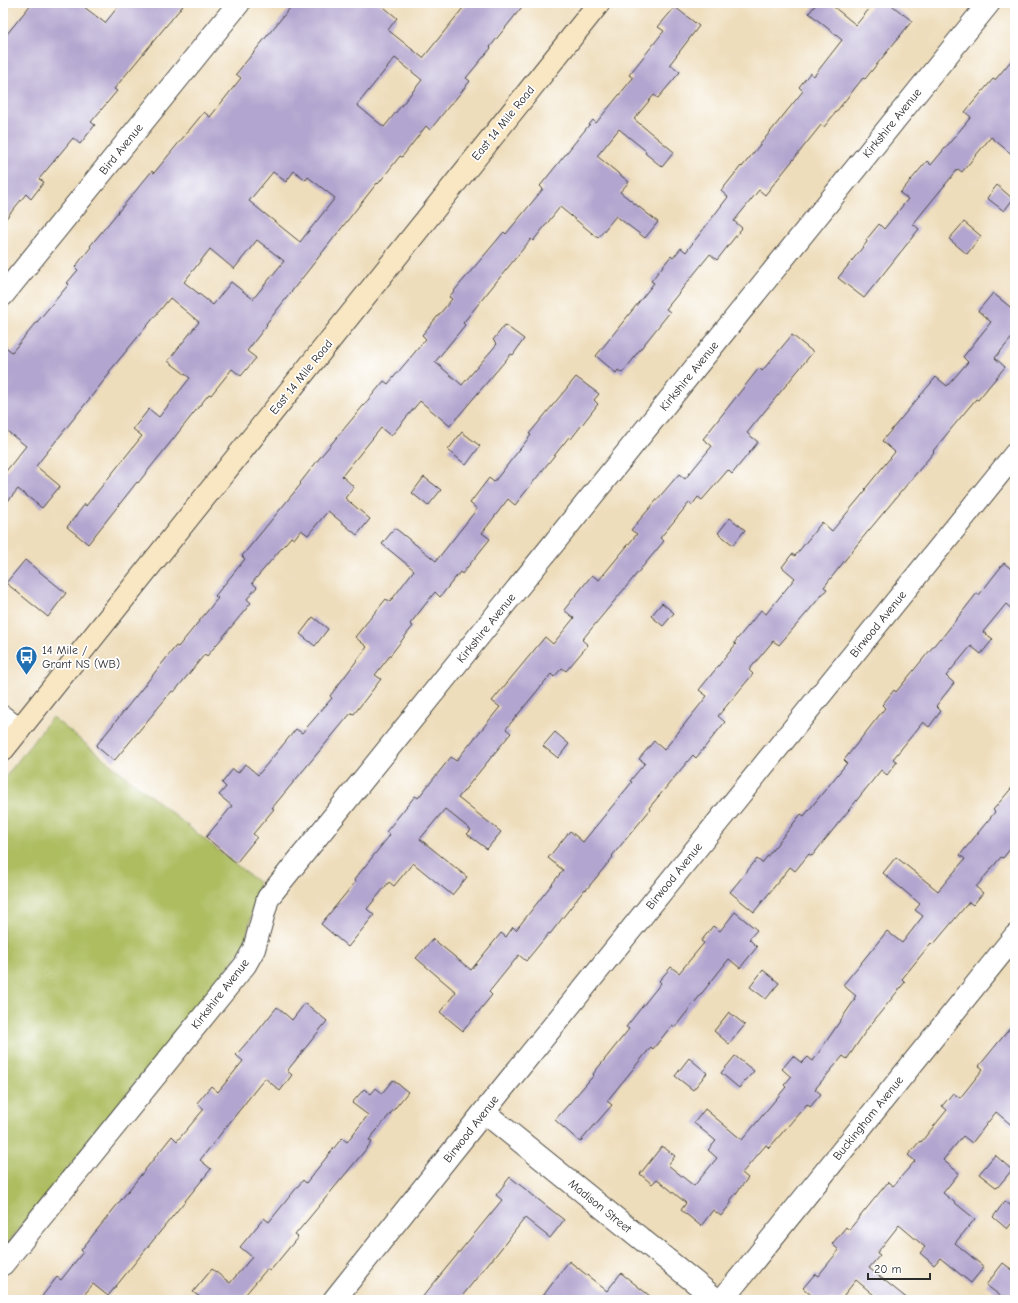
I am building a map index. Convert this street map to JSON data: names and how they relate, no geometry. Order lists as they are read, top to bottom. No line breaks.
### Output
{"streets":{"main road":["East 14 Mile Road"],"street":["Kirkshire Avenue","Bird Avenue","Birwood Avenue","Buckingham Avenue","Madison Street"]},"crossings":[["Birwood Avenue","Madison Street"]],"places":{"bus stop":["14 Mile / Grant NS (WB)"]},"scale_bar":"20 m"}
